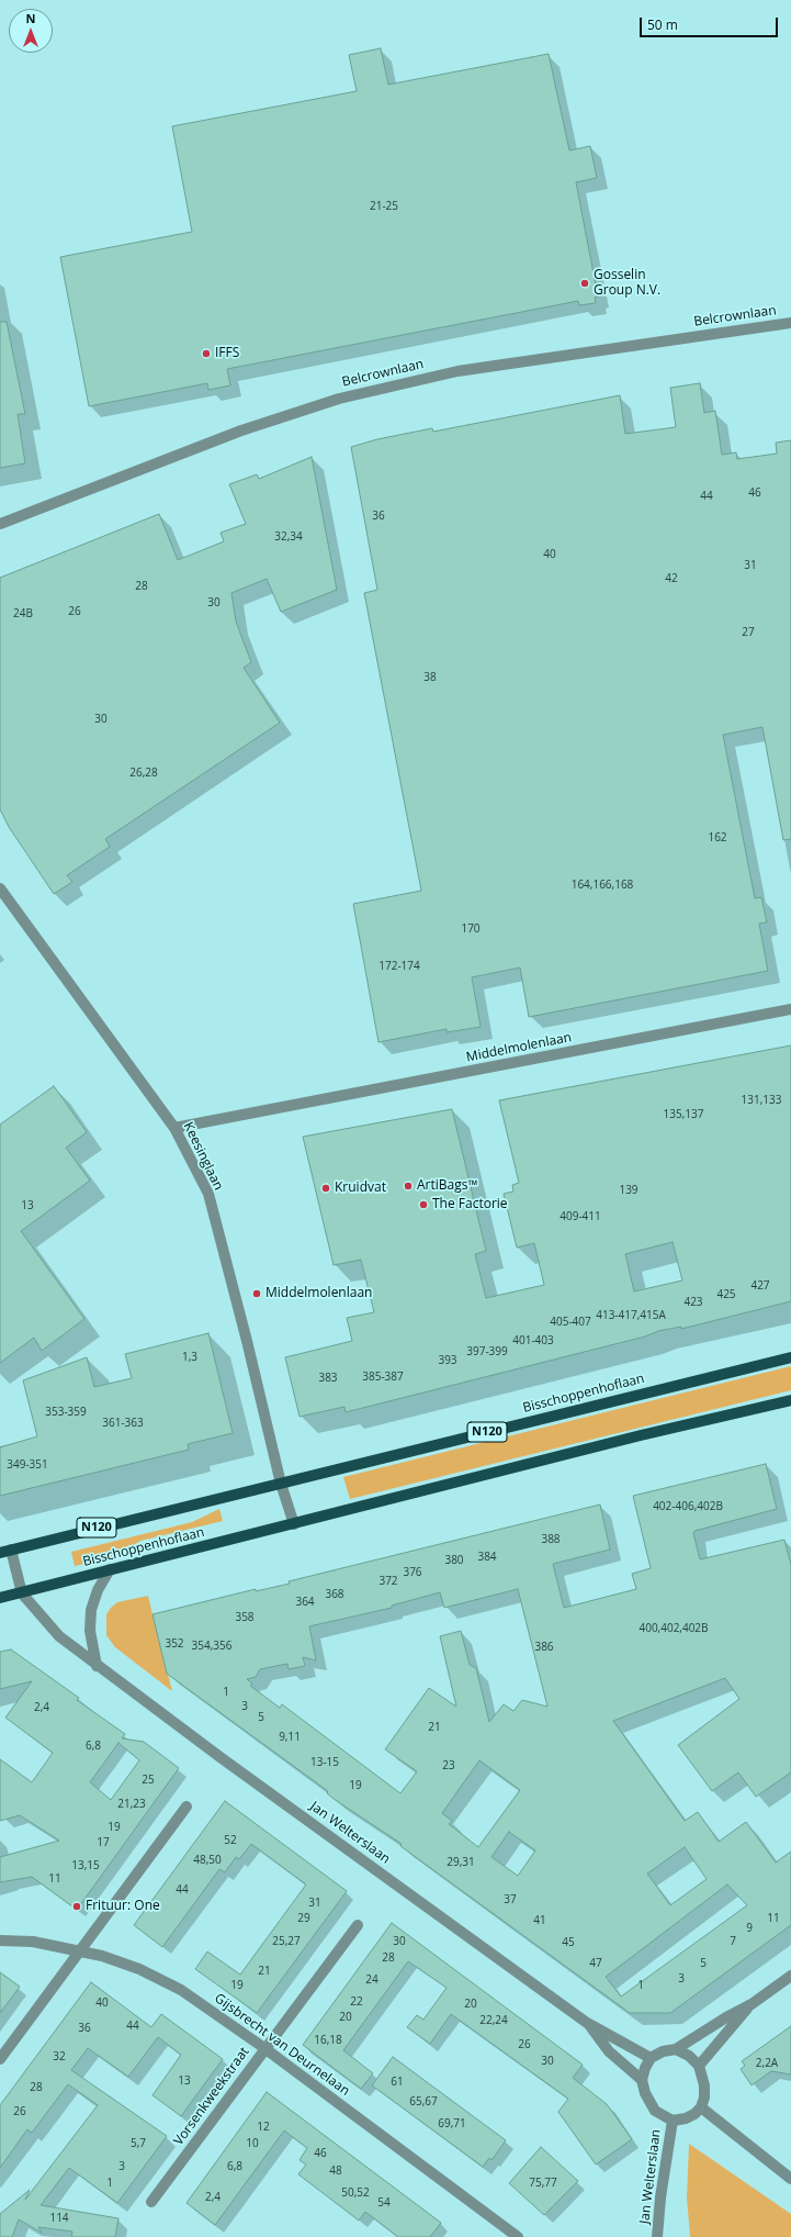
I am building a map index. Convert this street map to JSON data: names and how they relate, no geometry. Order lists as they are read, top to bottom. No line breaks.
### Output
{"streets":{"main road":["Bisschoppenhoflaan","N120"],"street":["Belcrownlaan","Middelmolenlaan","Keesinglaan","Jan Welterslaan","Gijsbrecht van Deurnelaan","Vorsenkweekstraat"]},"crossings":[["Middelmolenlaan","Keesinglaan"],["Keesinglaan","Bisschoppenhoflaan"],["Bisschoppenhoflaan","Jan Welterslaan"],["Gijsbrecht van Deurnelaan","Vorsenkweekstraat"]],"places":["Gosselin Group N.V.","IFFS","ArtiBags™","Kruidvat","The Factorie","Middelmolenlaan","Frituur: One"],"house_numbers":["21-25","46","44","36","32,34","40","31","42","28","30","26","24B","27","38","30","26,28","162","164,166,168","170","172-174","131,133","135,137","139","13","409-411","427","425","423","413-417,415A","405-407","401-403","397-399","1,3","393","385-387","383","353-359","361-363","349-351","402-406,402B","388","384","380","376","372","368","364","358","400,402,402B","352","354,356","386","1","3","2,4","5","21","9,11","6,8","13-15","23","25","19","21,23","19","52","17","48,50","29,31","13,15","11","44","37","31","29","11","41","9","25,27","30","7","45","28","47","5","21","3","24","19","1","22","40","20","20","22,24","44","36","16,18","26","32","30","2,2A","13","61","28","65,67","26","69,71","12","5,7","10","46","3","6,8","48","1","75,77","50,52","2,4","54","114"],"scale_bar":"50 m","north":"top"}
